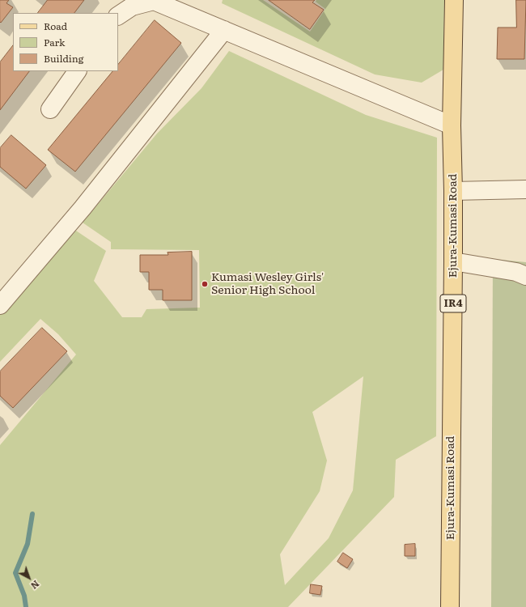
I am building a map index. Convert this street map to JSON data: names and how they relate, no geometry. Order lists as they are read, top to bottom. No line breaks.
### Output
{"streets":{"main road":["Ejura-Kumasi Road","IR4"]},"places":["Kumasi Wesley Girls' Senior High School"],"legend":["Road","Park","Building"],"north":"bottom right"}
